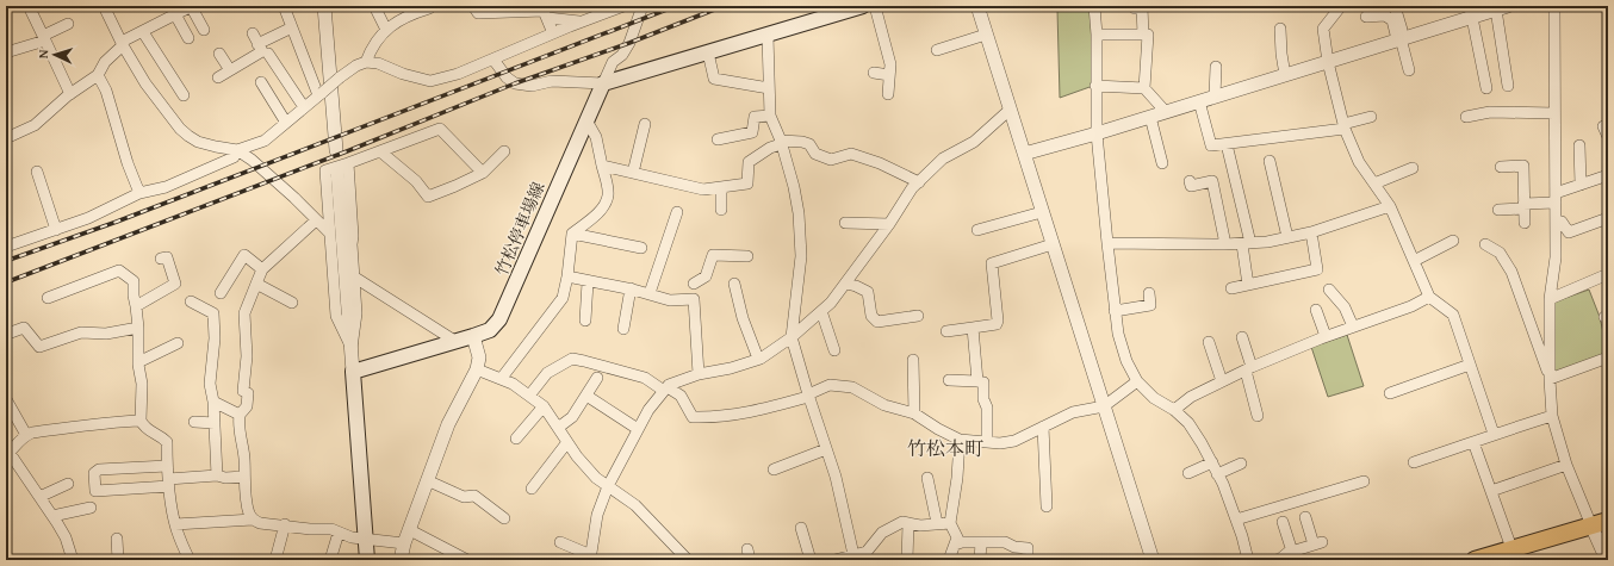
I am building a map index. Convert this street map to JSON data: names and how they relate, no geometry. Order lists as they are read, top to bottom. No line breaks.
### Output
{"streets":{"main road":["竹松停車場線"]},"districts":["竹松本町"],"north":"left"}
